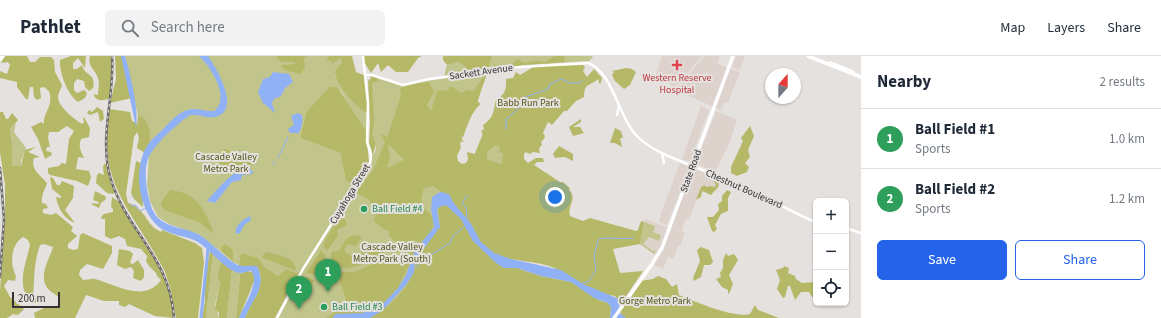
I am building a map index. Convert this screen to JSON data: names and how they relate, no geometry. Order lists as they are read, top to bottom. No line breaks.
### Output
{"streets":{"main road":["State Road"],"street":["Sackett Avenue","Chestnut Boulevard","Cuyahoga Street"]},"crossings":[["Sackett Avenue","Chestnut Boulevard"],["Sackett Avenue","Cuyahoga Street"],["State Road","Chestnut Boulevard"]],"parks":["Babb Run Park","Cascade Valley Metro Park","Cascade Valley Metro Park (South)","Gorge Metro Park"],"places":{"health":["Western Reserve Hospital"],"other":["Ball Field #4","Ball Field #3"]},"scale_bar":"200 m","north":"top","page":{"header":"Pathlet","search":"Search here","nav":["Map","Layers","Share"],"heading":["Nearby","2 results"],"list":[{"mark":"1","name":"Ball Field #1","note":"Sports","value":"1.0 km"},{"mark":"2","name":"Ball Field #2","note":"Sports","value":"1.2 km"}],"map_buttons":["+","−"],"buttons":["Save","Share"],"pins":["1","2"],"scale":"200 m"}}
